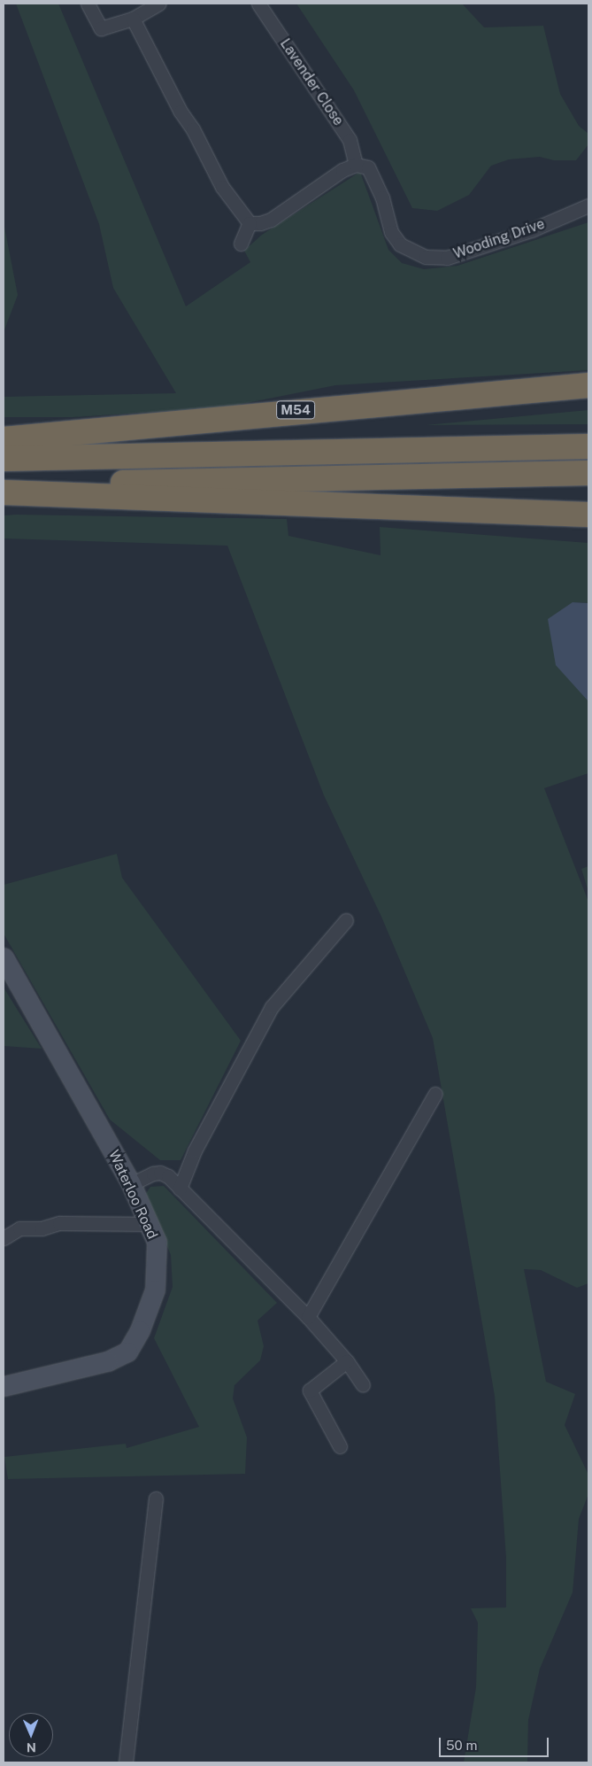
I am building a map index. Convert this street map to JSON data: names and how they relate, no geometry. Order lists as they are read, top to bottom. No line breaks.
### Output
{"streets":{"highway":["M54"],"street":["Lavender Close","Wooding Drive","Waterloo Road"]},"crossings":[["Lavender Close","Wooding Drive"]],"scale_bar":"50 m","north":"bottom"}
